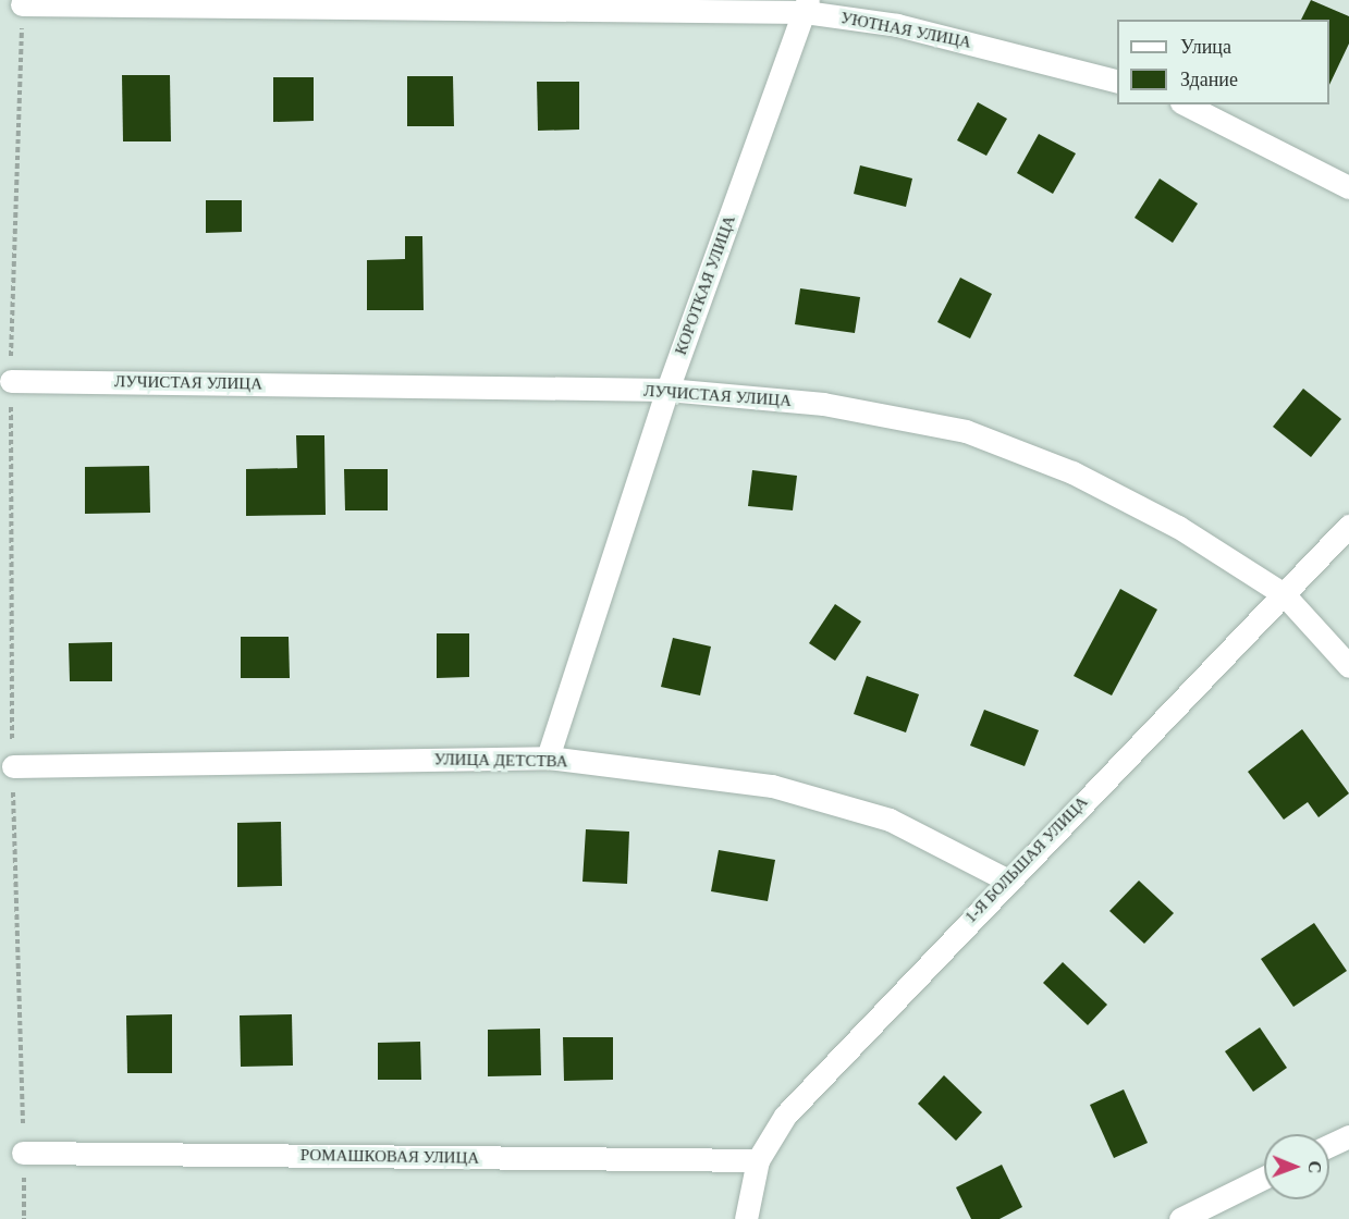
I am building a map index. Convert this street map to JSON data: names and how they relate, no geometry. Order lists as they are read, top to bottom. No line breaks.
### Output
{"streets":{"street":["УЮТНАЯ УЛИЦА","КОРОТКАЯ УЛИЦА","ЛУЧИСТАЯ УЛИЦА","УЛИЦА ДЕТСТВА","1-Я БОЛЬШАЯ УЛИЦА","РОМАШКОВАЯ УЛИЦА"]},"crossings":[["УЮТНАЯ УЛИЦА","КОРОТКАЯ УЛИЦА"],["КОРОТКАЯ УЛИЦА","ЛУЧИСТАЯ УЛИЦА"],["КОРОТКАЯ УЛИЦА","УЛИЦА ДЕТСТВА"],["ЛУЧИСТАЯ УЛИЦА","1-Я БОЛЬШАЯ УЛИЦА"],["УЛИЦА ДЕТСТВА","1-Я БОЛЬШАЯ УЛИЦА"],["1-Я БОЛЬШАЯ УЛИЦА","РОМАШКОВАЯ УЛИЦА"]],"legend":["Улица","Здание"],"north":"right"}
